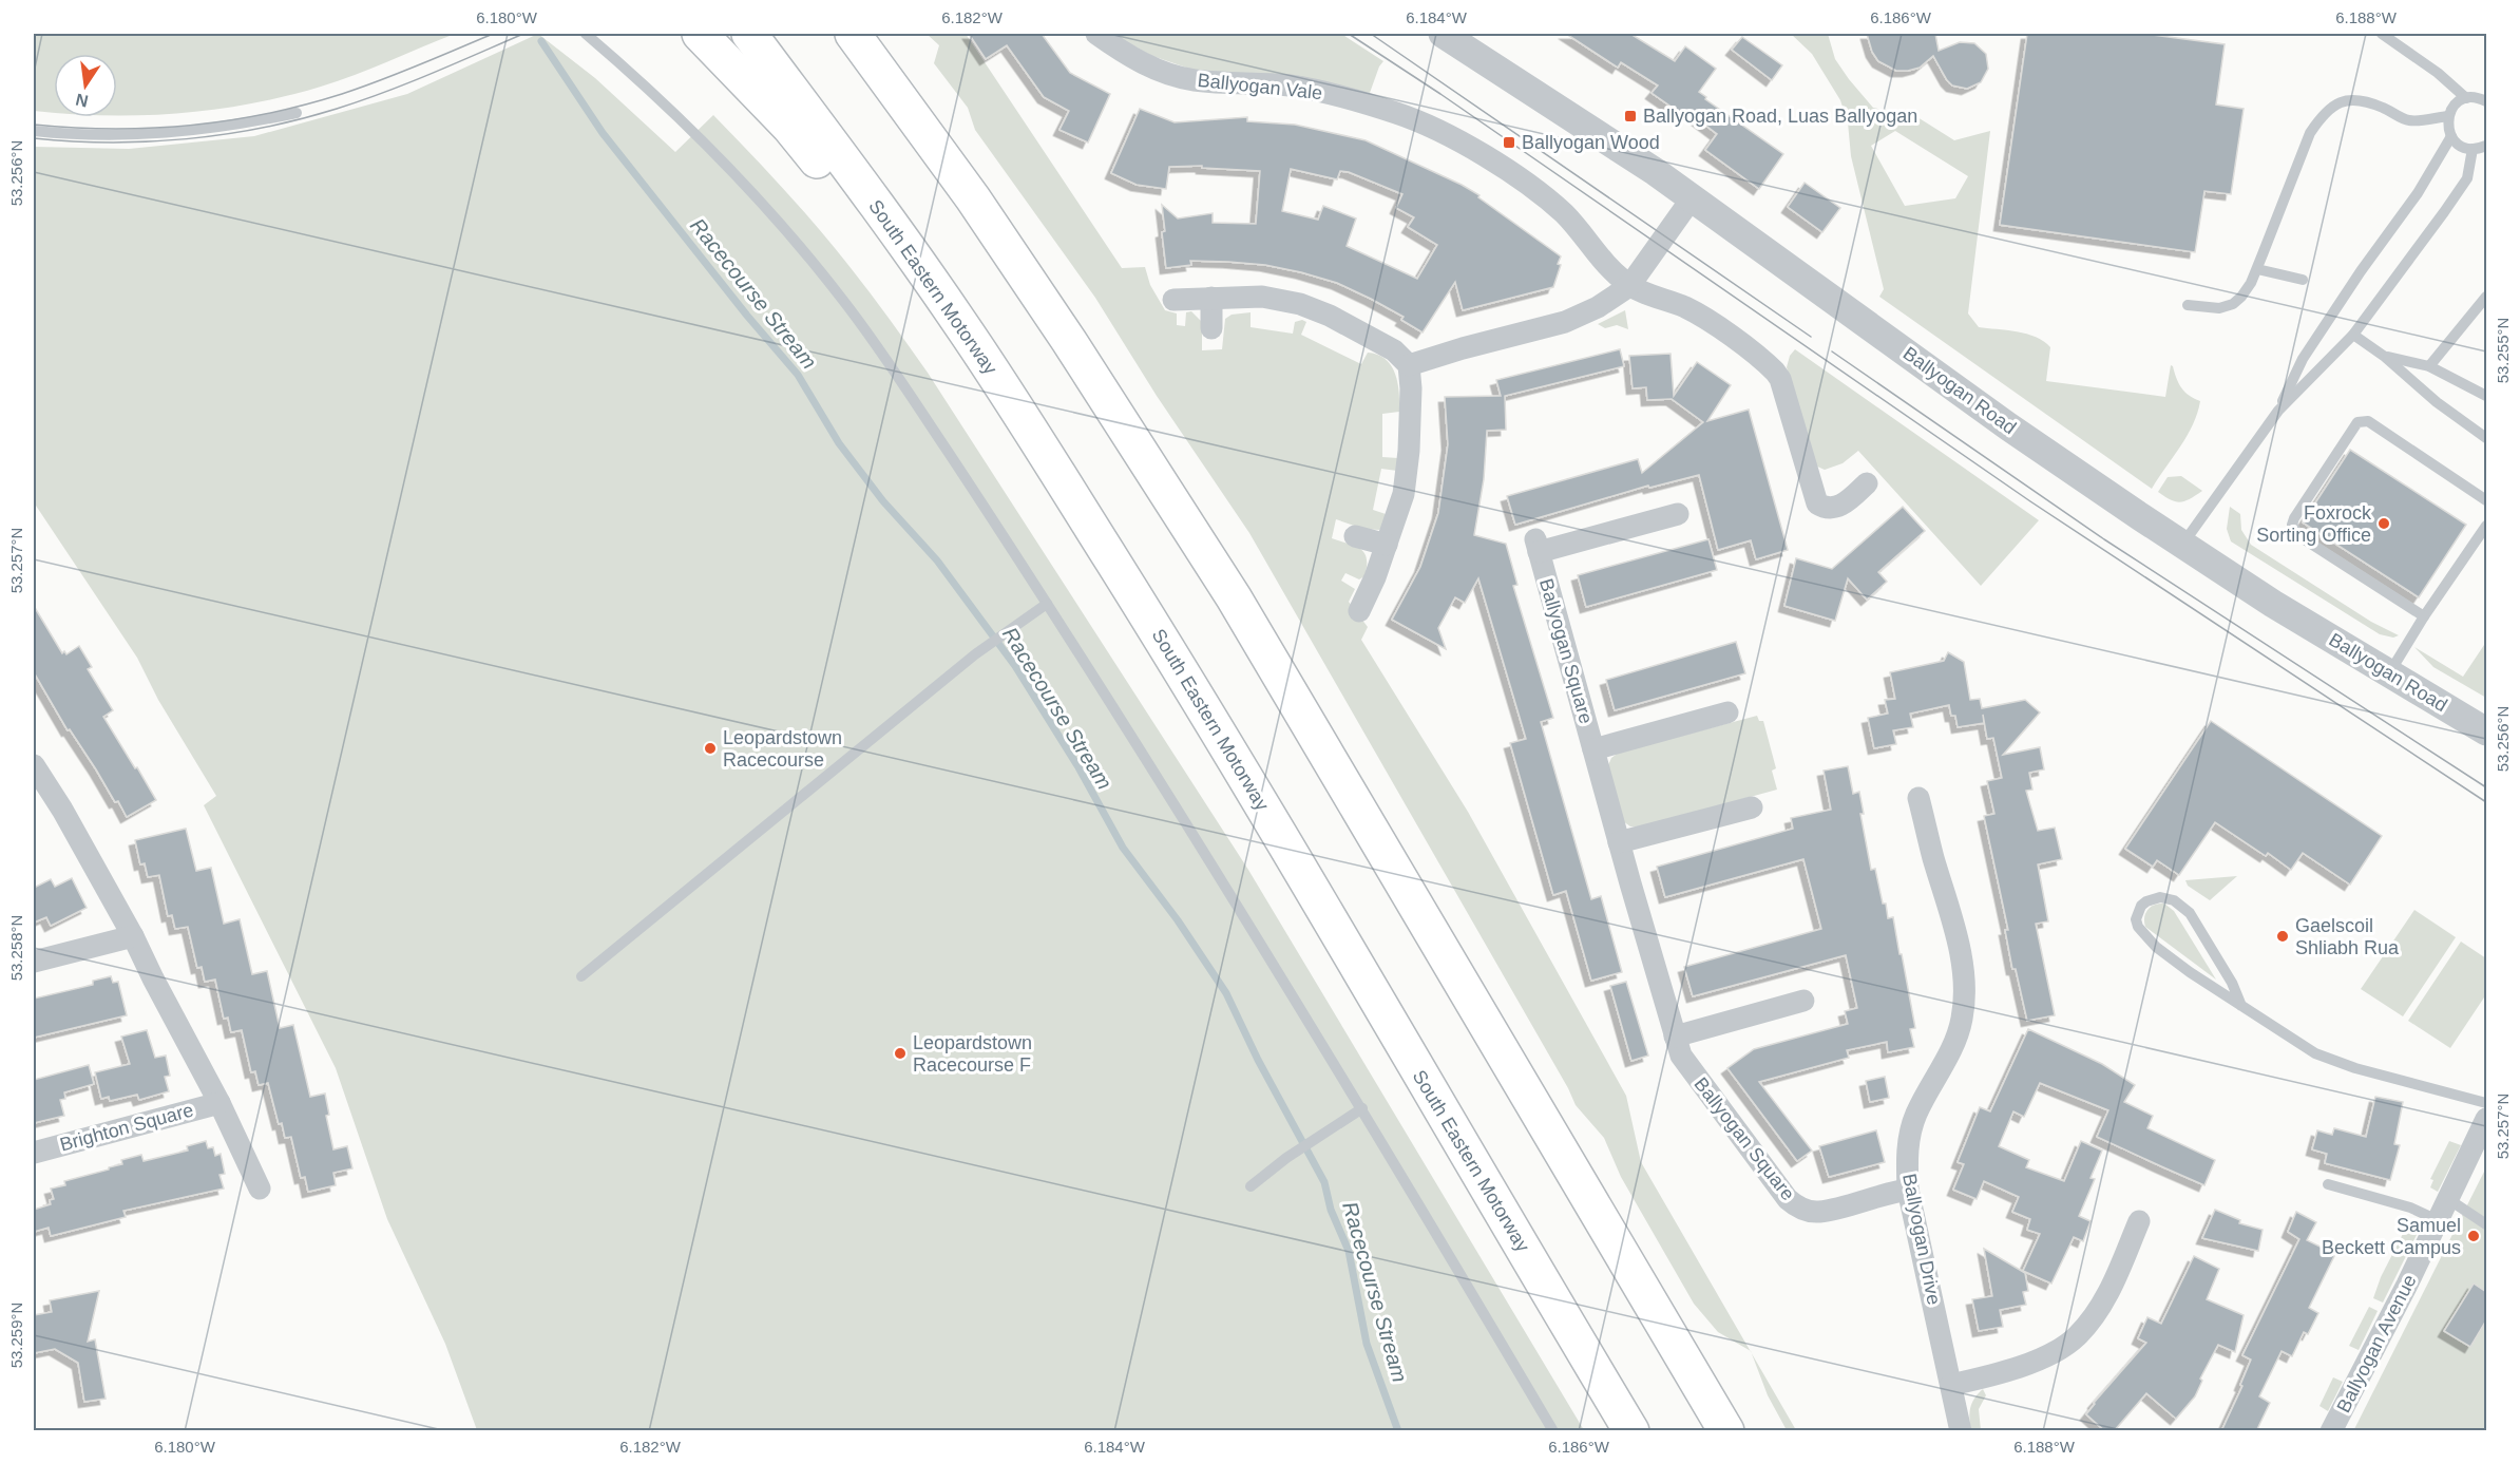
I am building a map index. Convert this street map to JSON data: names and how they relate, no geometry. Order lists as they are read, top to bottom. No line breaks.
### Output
{"streets":{"highway":["South Eastern Motorway"],"street":["Ballyogan Vale","Ballyogan Road","Ballyogan Square","Brighton Square","Ballyogan Drive","Ballyogan Avenue"]},"crossings":[["Ballyogan Square","Ballyogan Drive"]],"water":["Racecourse Stream"],"places":{"transit":["Ballyogan Road, Luas Ballyogan","Ballyogan Wood"],"other":["Foxrock Sorting Office","Leopardstown Racecourse","Gaelscoil Shliabh Rua","Leopardstown Racecourse F","Samuel Beckett Campus"]},"north":"bottom","coordinates":["6.180°W","6.182°W","6.184°W","6.186°W","6.188°W","53.256°N","53.255°N","53.257°N","53.258°N","53.259°N"]}
